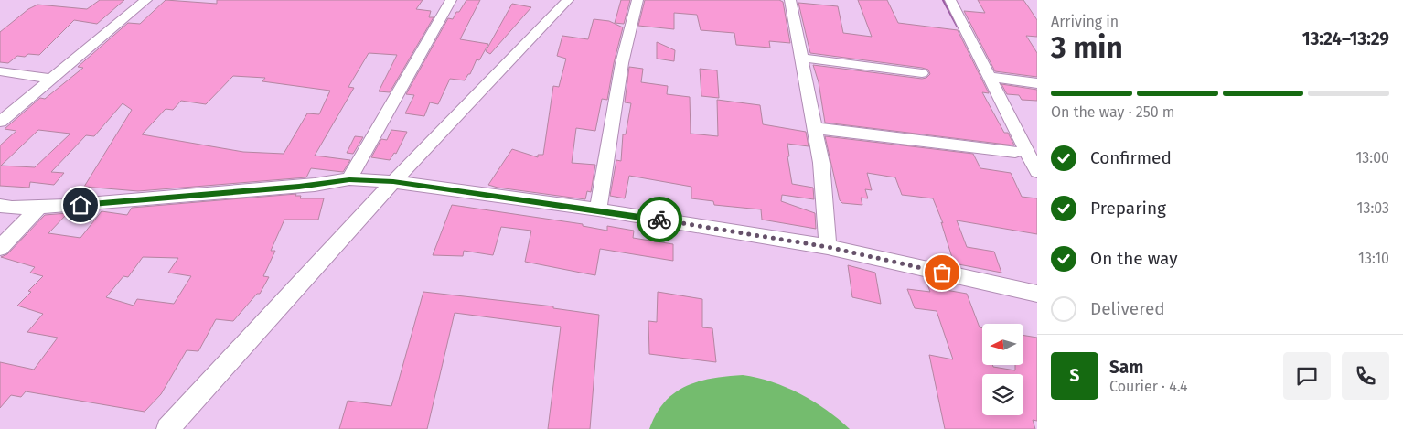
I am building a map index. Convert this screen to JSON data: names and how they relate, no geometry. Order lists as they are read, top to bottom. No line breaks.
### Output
{"north":"left","page":{"heading":["3 min","Arriving in","13:24–13:29"],"panel":["Sam","Courier · 4.4"],"bar":"On the way · 250 m","list":[["Confirmed","13:00"],["Preparing","13:03"],["On the way","13:10"],"Delivered"],"round":"S"}}
